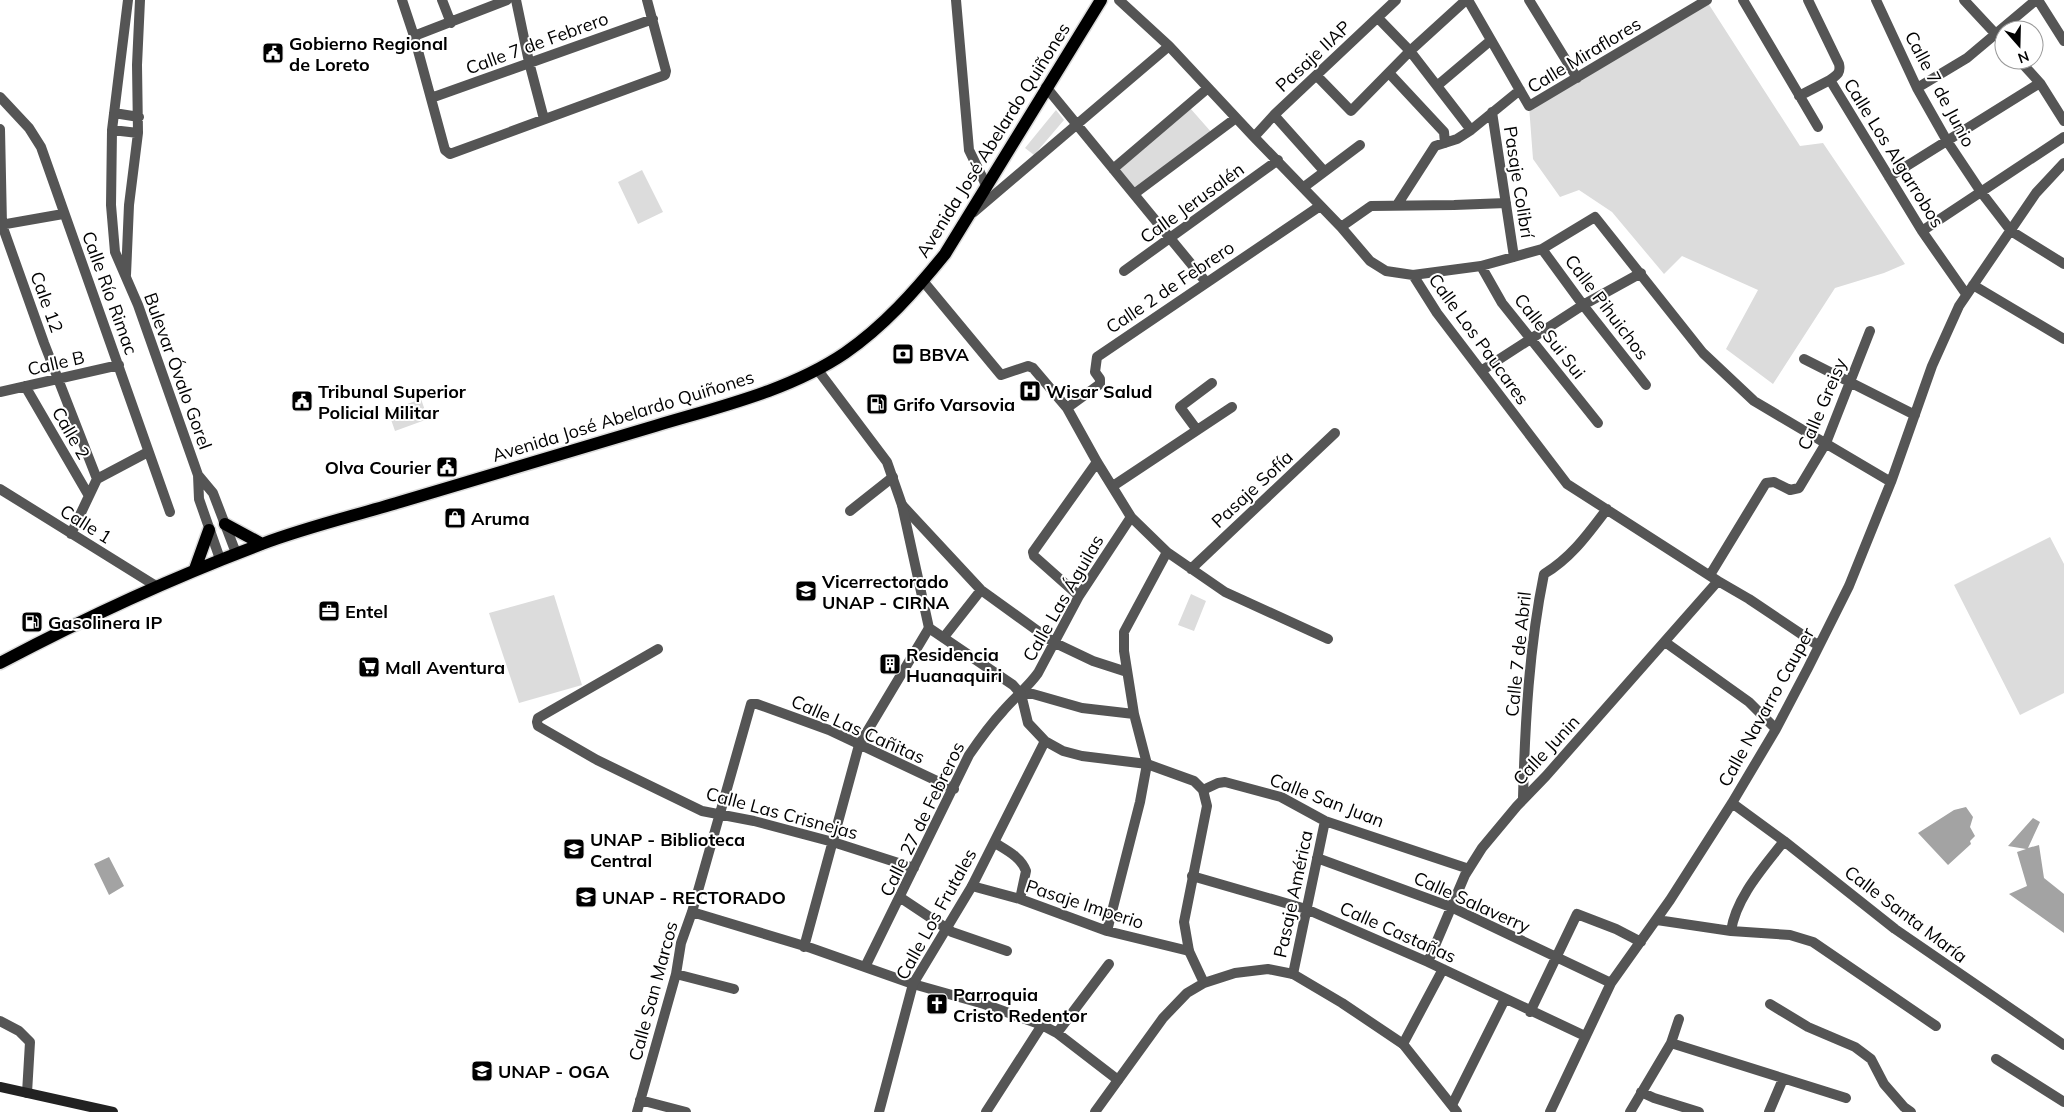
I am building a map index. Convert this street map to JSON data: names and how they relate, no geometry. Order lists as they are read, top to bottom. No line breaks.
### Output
{"streets":{"main road":["Avenida José Abelardo Quiñones"],"street":["Calle 7 de Febrero","Calle Miraflores","Pasaje IIAP","Calle 7 de Junio","Calle Los Algarrobos","Pasaje Colibrí","Calle Jerusalén","Calle 2 de Febrero","Calle Río Rimac","Cale 12","Calle Pihuichos","Calle Sui Sui","Calle Los Paucares","Calle B","Bulevar Óvalo Gorel","Calle Greisy","Calle 2","Pasaje Sofía","Calle 1","Calle Las Águilas","Calle 7 de Abril","Calle Navarro Cauper","Calle Las Cañitas","Calle Junin","Calle San Juan","Calle Las Crisnejas","Calle 27 de Febreros","Pasaje América","Calle Salaverry","Pasaje Imperio","Calle Los Frutales","Calle Santa María","Calle Castañas","Calle San Marcos"]},"crossings":[["Pasaje IIAP","Calle Los Paucares"],["Avenida José Abelardo Quiñones","Bulevar Óvalo Gorel"],["Avenida José Abelardo Quiñones","Calle 1"],["Calle Los Algarrobos","Calle Navarro Cauper"],["Calle Jerusalén","Calle Los Paucares"],["Calle 2 de Febrero","Calle Los Paucares"],["Calle Río Rimac","Calle B"],["Cale 12","Calle B"],["Calle Los Paucares","Calle 7 de Abril"],["Calle Los Paucares","Calle Navarro Cauper"],["Calle Los Paucares","Calle Junin"],["Calle B","Calle 2"],["Calle Greisy","Calle Junin"],["Calle Las Águilas","Calle 27 de Febreros"],["Calle 7 de Abril","Calle Junin"],["Calle Navarro Cauper","Calle Salaverry"],["Calle Navarro Cauper","Calle Santa María"],["Calle Navarro Cauper","Calle Castañas"],["Calle Las Cañitas","Calle 27 de Febreros"],["Calle Las Cañitas","Calle San Marcos"],["Calle Junin","Calle San Juan"],["Calle Junin","Calle Salaverry"],["Calle Junin","Calle Castañas"],["Calle San Juan","Pasaje América"],["Calle Las Crisnejas","Calle 27 de Febreros"],["Calle Las Crisnejas","Calle San Marcos"],["Pasaje América","Calle Salaverry"],["Pasaje América","Calle Castañas"],["Pasaje Imperio","Calle Los Frutales"]],"places":{"public building":["Gobierno Regional de Loreto","Tribunal Superior Policial Militar","Olva Courier"],"bank":["BBVA"],"hospital":["Wisar Salud"],"fuel station":["Grifo Varsovia","Gasolinera IP"],"shop":["Aruma"],"school or university":["Vicerrectorado UNAP - CIRNA","UNAP - Biblioteca Central","UNAP - RECTORADO","UNAP - OGA"],"office":["Entel"],"building":["Residencia Huanaquiri"],"supermarket":["Mall Aventura"],"church":["Parroquia Cristo Redentor"]},"north":"bottom"}
